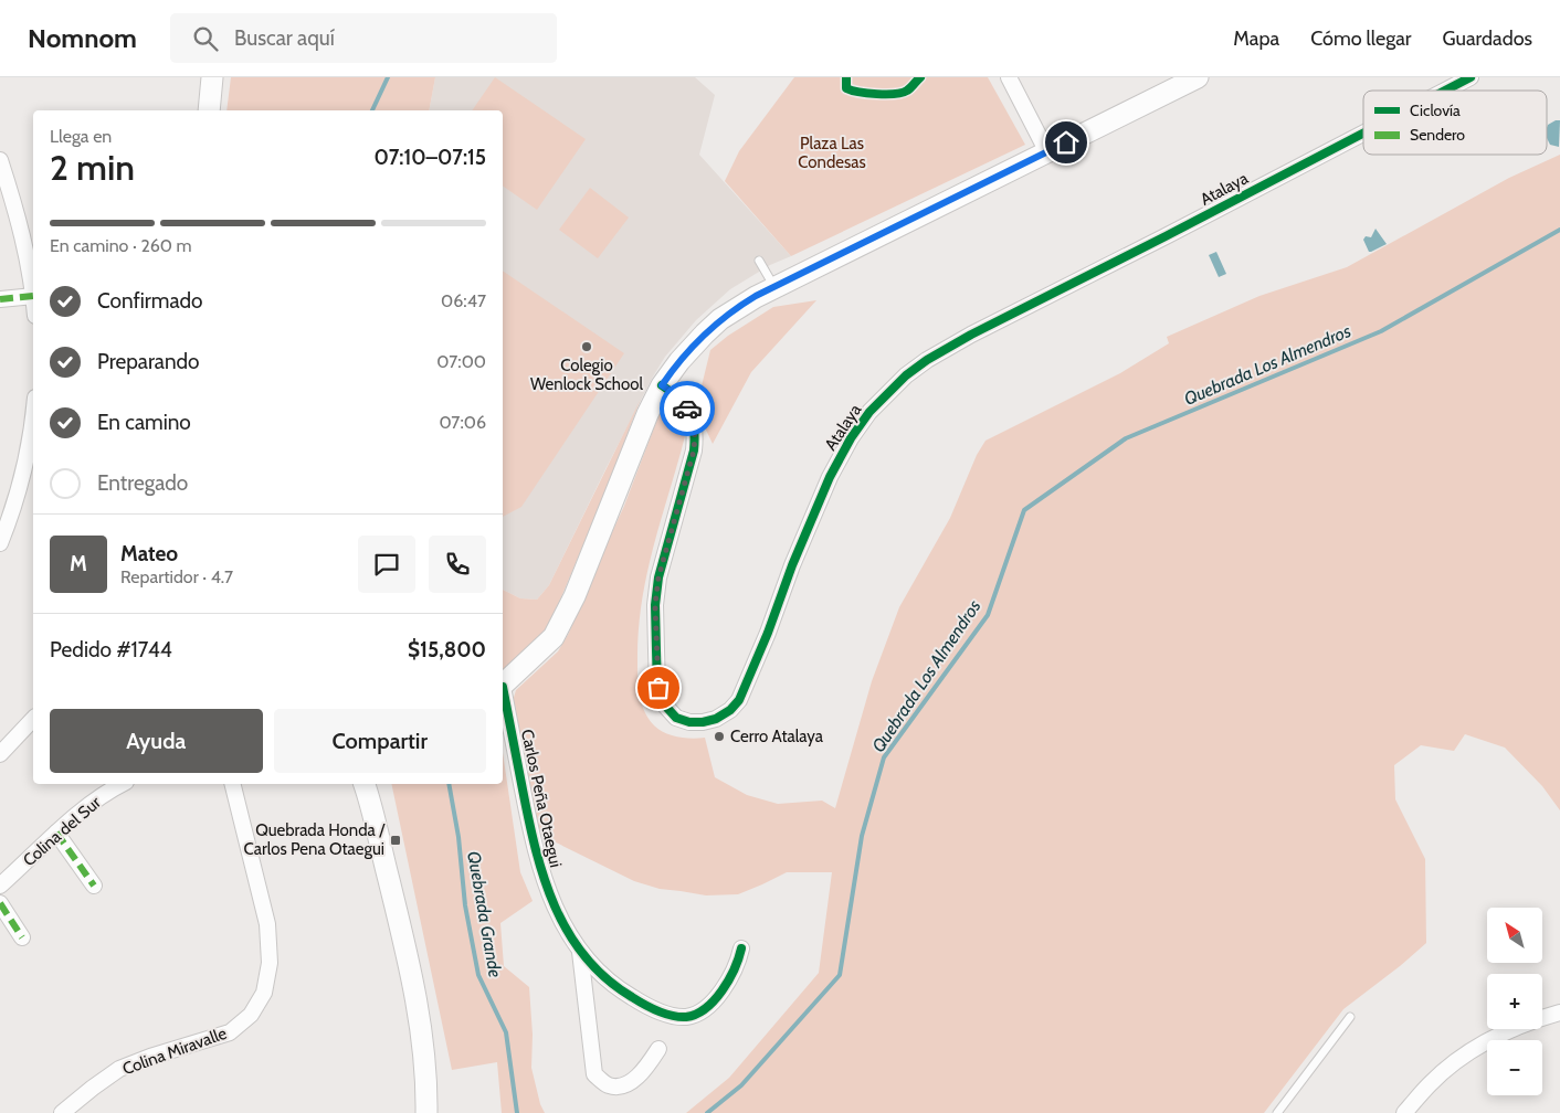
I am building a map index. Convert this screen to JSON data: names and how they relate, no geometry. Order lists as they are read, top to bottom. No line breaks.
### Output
{"streets":{"street":["Atalaya","Carlos Peña Otaegui","Colina del Sur","Colina Miravalle"]},"crossings":[["Atalaya","Carlos Peña Otaegui"]],"water":["Quebrada Los Almendros","Quebrada Grande"],"parks":["Plaza Las Condesas"],"places":{"other":["Colegio Wenlock School","Cerro Atalaya"],"transit":["Quebrada Honda / Carlos Pena Otaegui"]},"legend":["Ciclovía","Sendero"],"north":"top left","page":{"header":"Nomnom","search":"Buscar aquí","nav":["Mapa","Cómo llegar","Guardados"],"heading":["2 min","Llega en","07:10–07:15"],"panel":["Mateo","Repartidor · 4.7","Pedido #1744","$15,800"],"bar":"En camino · 260 m","list":[["Confirmado","06:47"],["Preparando","07:00"],["En camino","07:06"],"Entregado"],"round":"M","buttons":["Ayuda","Compartir"],"map_buttons":["+","−"]}}
